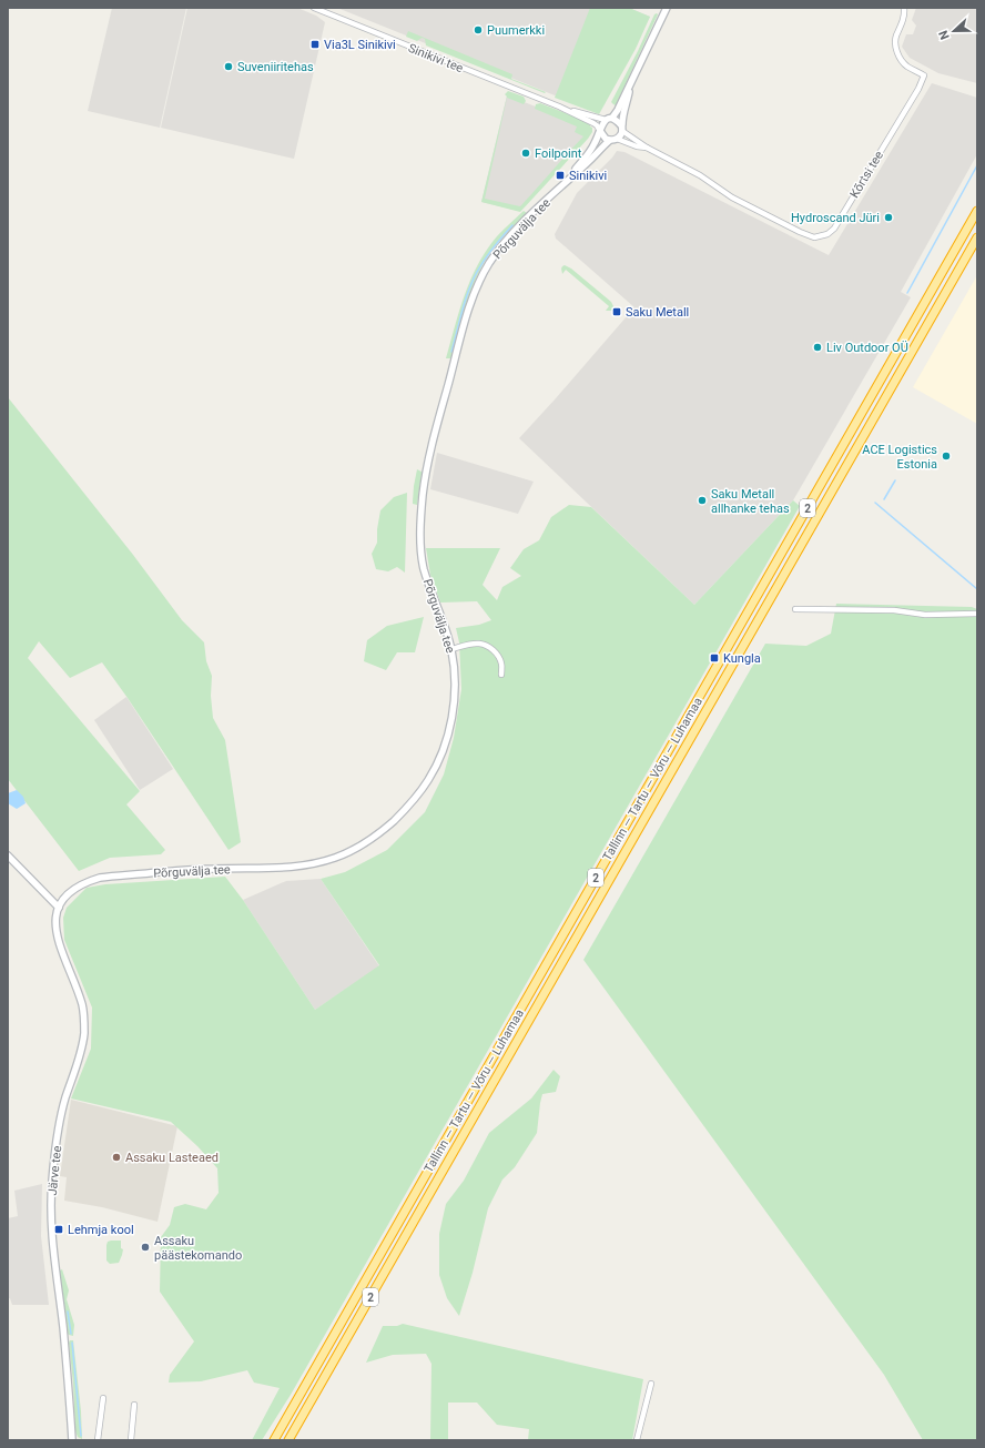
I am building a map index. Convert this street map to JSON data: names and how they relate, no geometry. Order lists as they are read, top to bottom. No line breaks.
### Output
{"streets":{"highway":["2","Tallinn — Tartu — Võru — Luhamaa"],"street":["Sinikivi tee","Kõrtsi tee","Põrguvälja tee","Järve tee"]},"crossings":[["Sinikivi tee","Kõrtsi tee"],["Sinikivi tee","Põrguvälja tee"],["Kõrtsi tee","Põrguvälja tee"],["Põrguvälja tee","Järve tee"]],"places":{"other":["Puumerkki","Suveniiritehas","Foilpoint","Hydroscand Jüri","Liv Outdoor OÜ","ACE Logistics Estonia","Saku Metall allhanke tehas","Assaku Lasteaed","Assaku päästekomando"],"transit":["Via3L Sinikivi","Sinikivi","Saku Metall","Kungla","Lehmja kool"]},"north":"left"}
